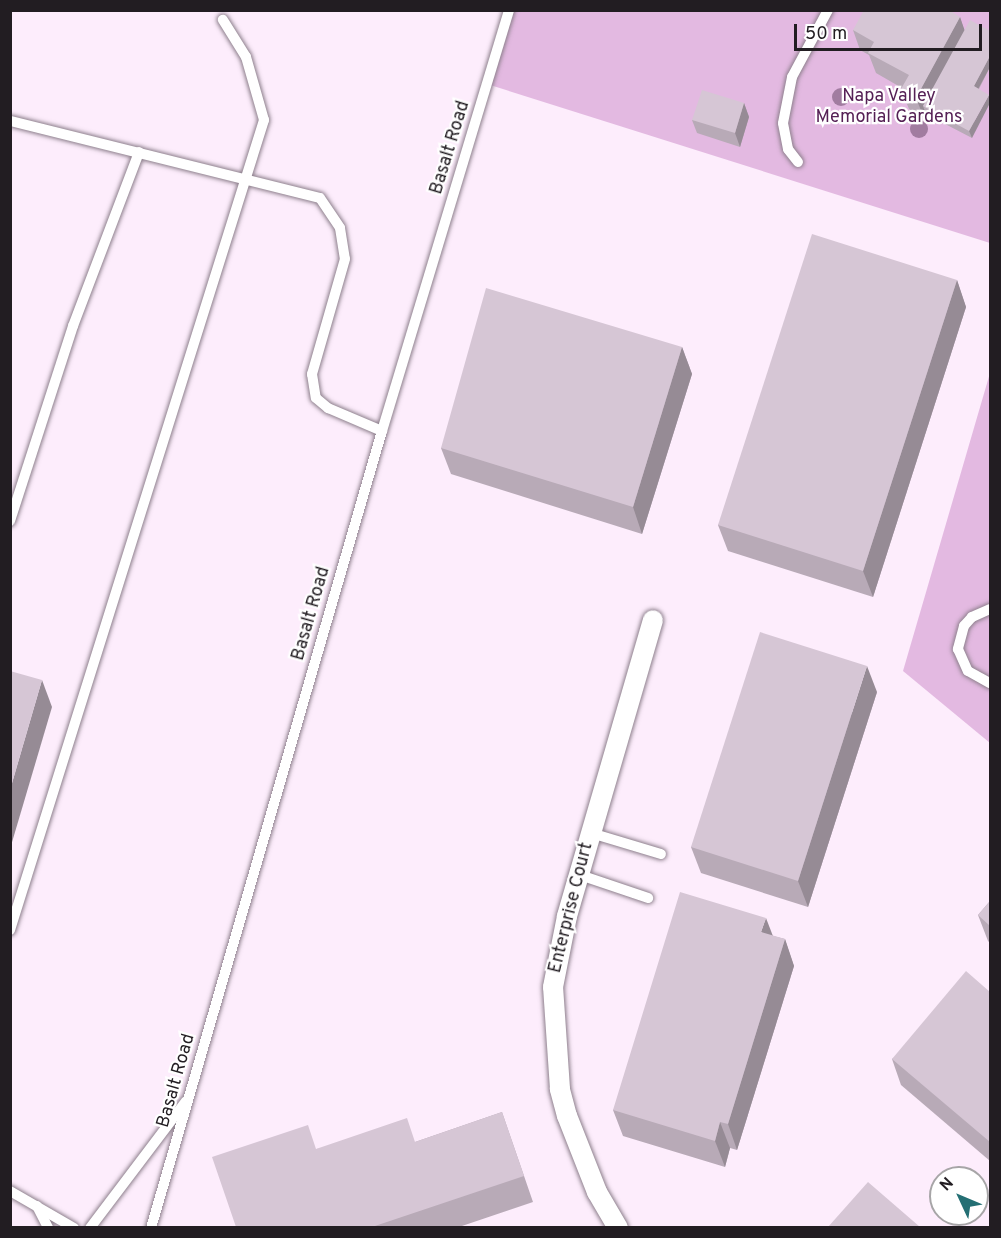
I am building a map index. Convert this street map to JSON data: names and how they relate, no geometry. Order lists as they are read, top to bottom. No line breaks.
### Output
{"streets":{"street":["Enterprise Court"],"lane":["Basalt Road"]},"parks":["Napa Valley Memorial Gardens"],"scale_bar":"50 m","north":"top left"}
